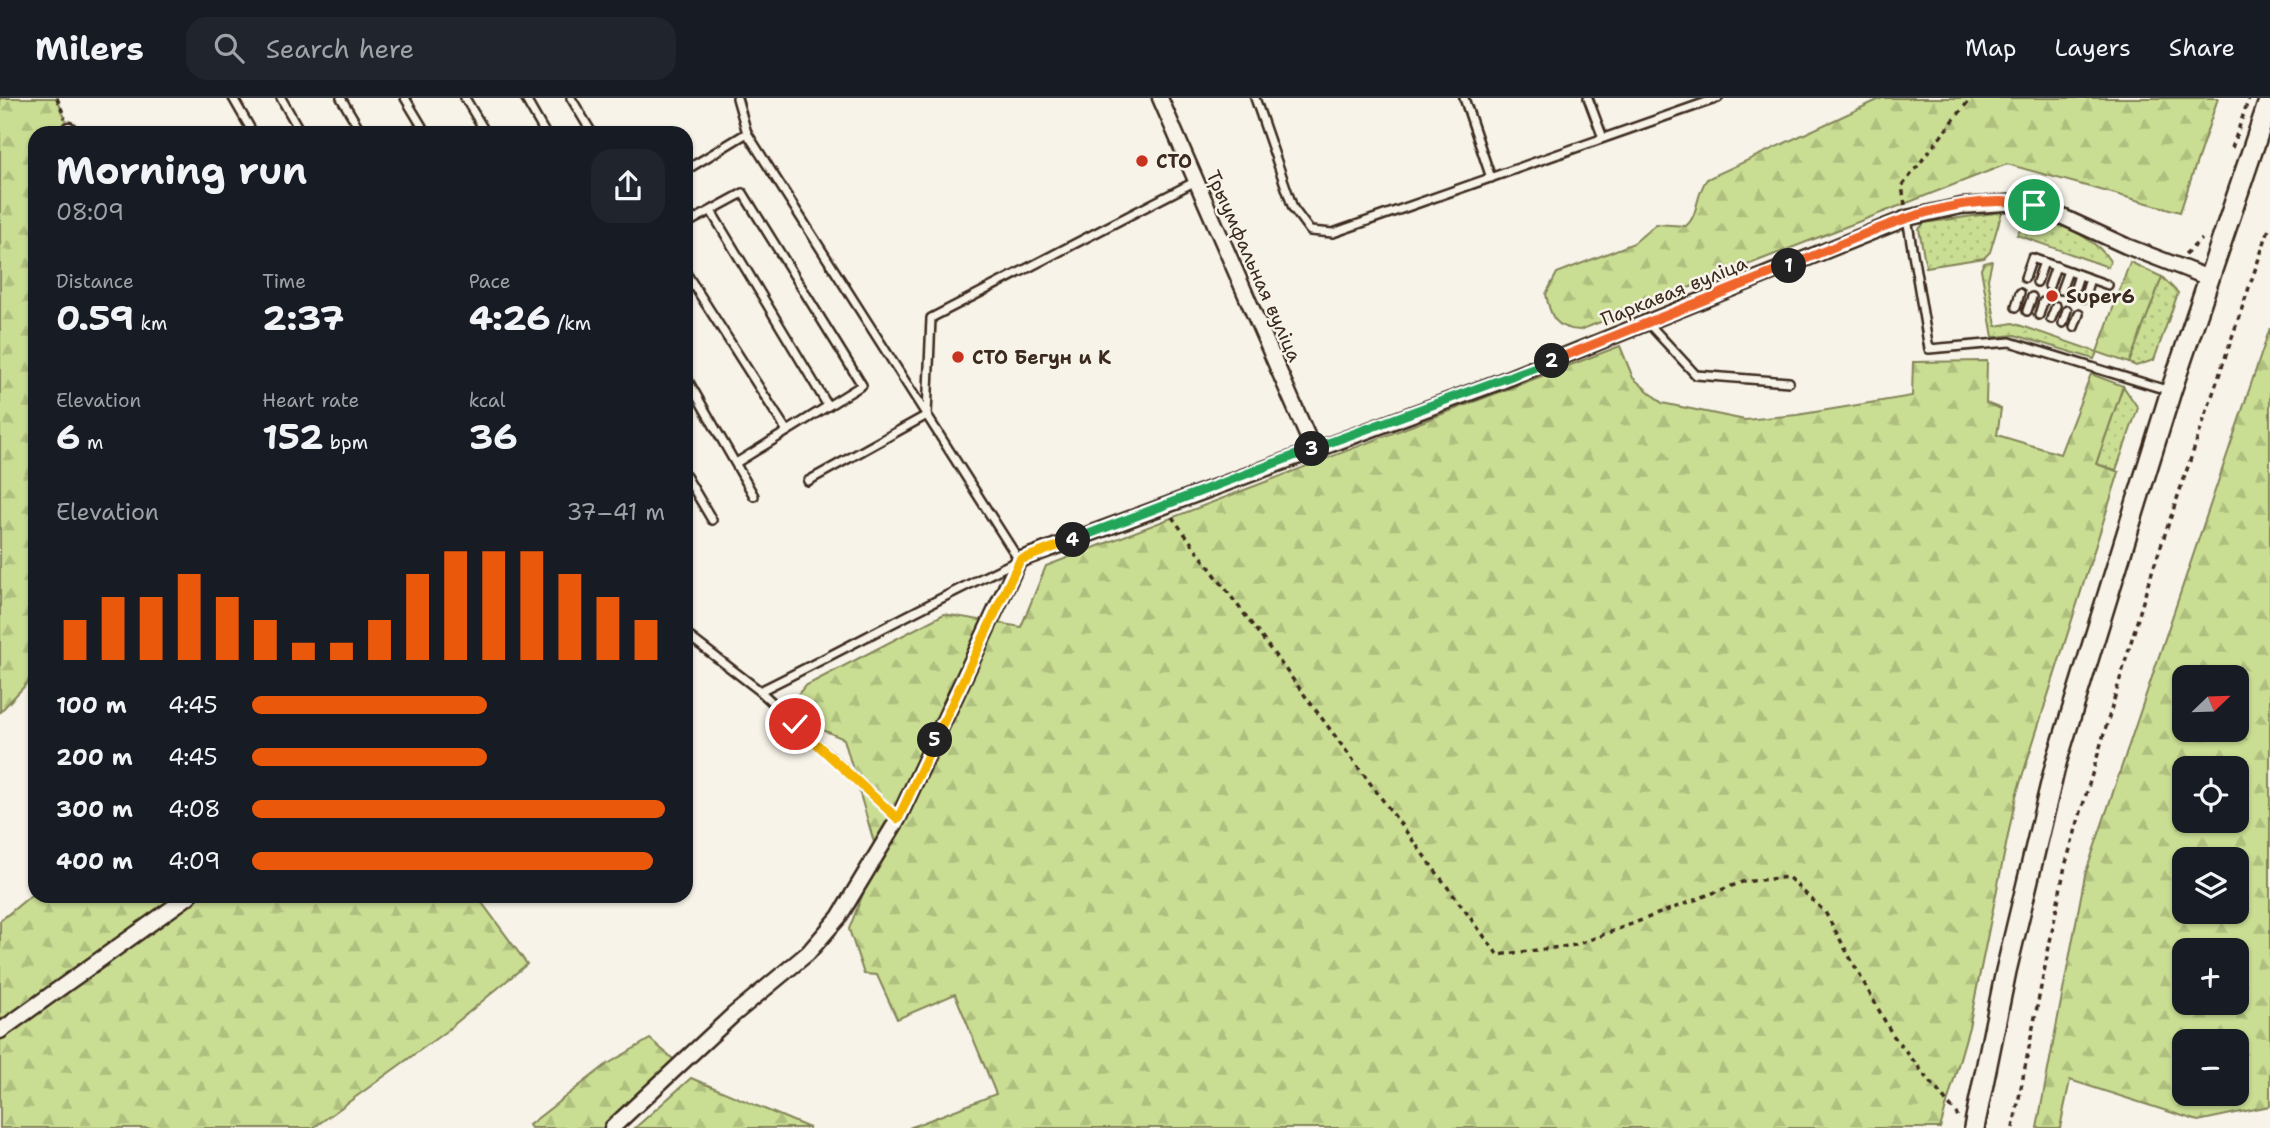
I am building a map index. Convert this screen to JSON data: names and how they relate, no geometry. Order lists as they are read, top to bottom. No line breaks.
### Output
{"streets":{"street":["Трыумфальная вуліца","Паркавая вуліца"]},"crossings":[["Трыумфальная вуліца","Паркавая вуліца"]],"places":["СТО","Super6","СТО Бегун и К"],"north":"top right","page":{"header":"Milers","search":"Search here","nav":["Map","Layers","Share"],"heading":["Morning run","08:09"],"stats":[["Distance","0.59 km"],["Time","2:37"],["Pace","4:26 /km"],["Elevation","6 m"],["Heart rate","152 bpm"],["kcal","36"]],"pins":["1","2","3","4","5"],"chart":["Elevation","37–41 m"],"map_buttons":["+","−"],"list":[{"name":"100 m","note":"4:45"},{"name":"200 m","note":"4:45"},{"name":"300 m","note":"4:08"},{"name":"400 m","note":"4:09"}]}}
